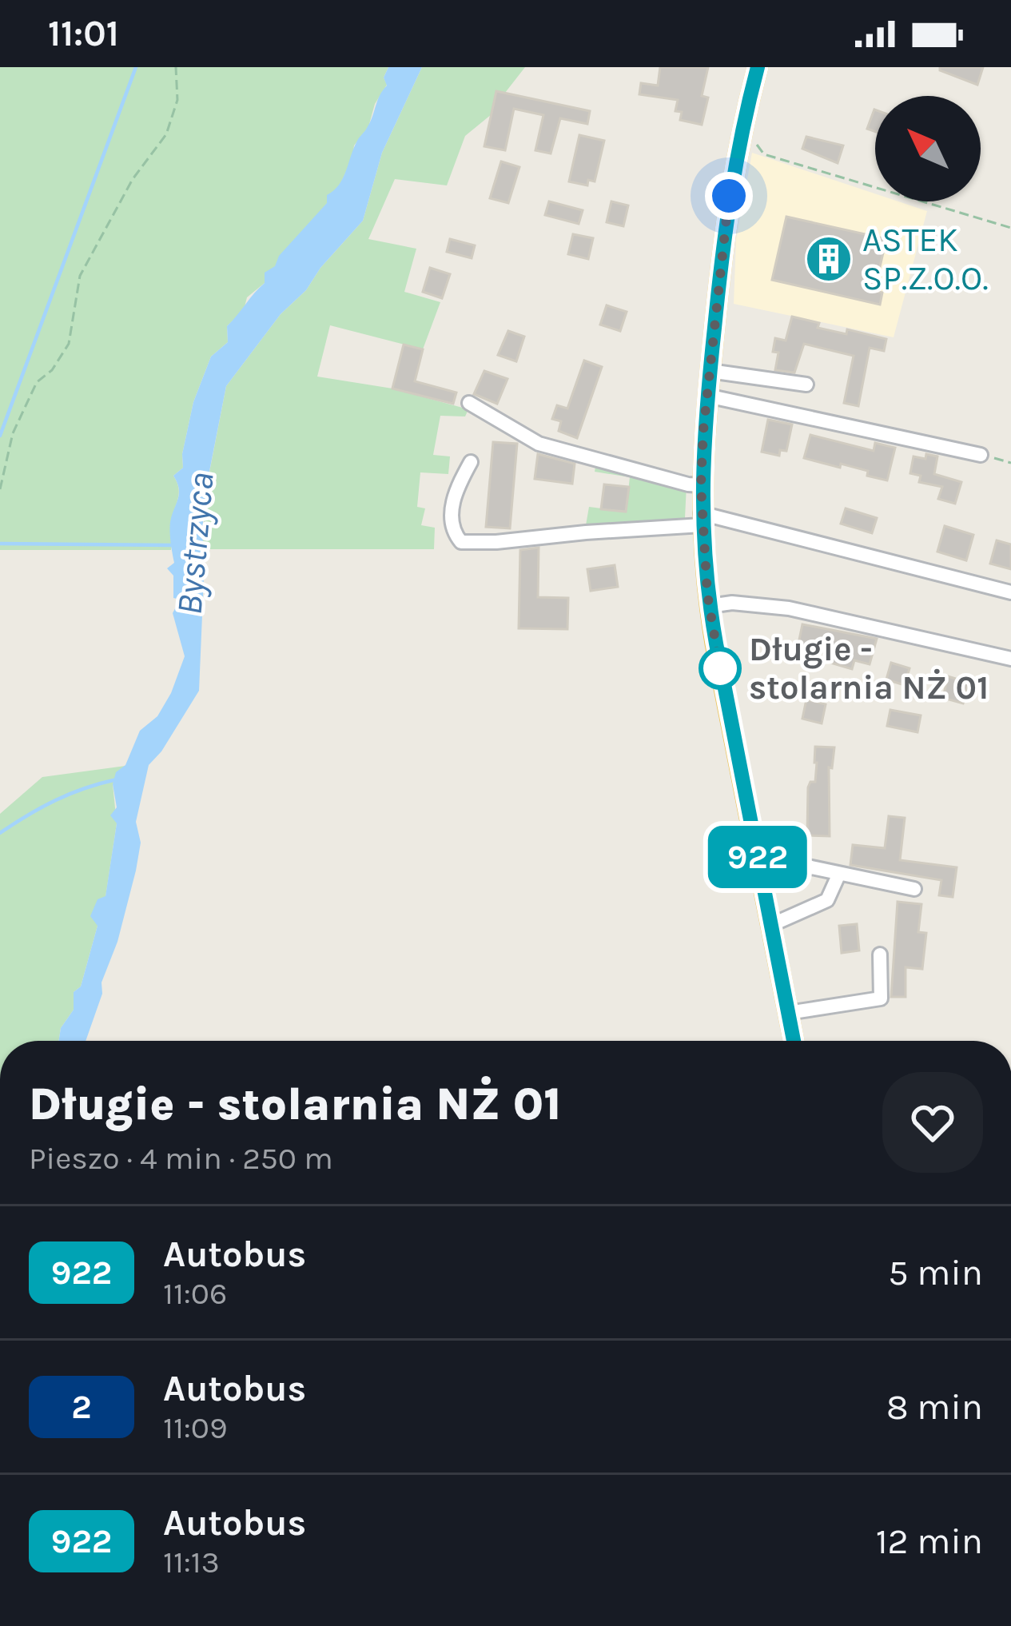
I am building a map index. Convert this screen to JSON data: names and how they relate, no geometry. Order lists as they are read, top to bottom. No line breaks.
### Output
{"water":["Bystrzyca"],"places":{"building":["ASTEK SP.Z.O.O."],"other":["Długie - stolarnia NŻ 01"]},"lines":["bus line 922"],"north":"top left","page":{"status":"11:01","on_map":"922","heading":["Długie - stolarnia NŻ 01","Pieszo · 4 min · 250 m"],"list":[{"mark":"922","name":"Autobus","note":"11:06","value":"5 min"},{"mark":"2","name":"Autobus","note":"11:09","value":"8 min"},{"mark":"922","name":"Autobus","note":"11:13","value":"12 min"}]}}
